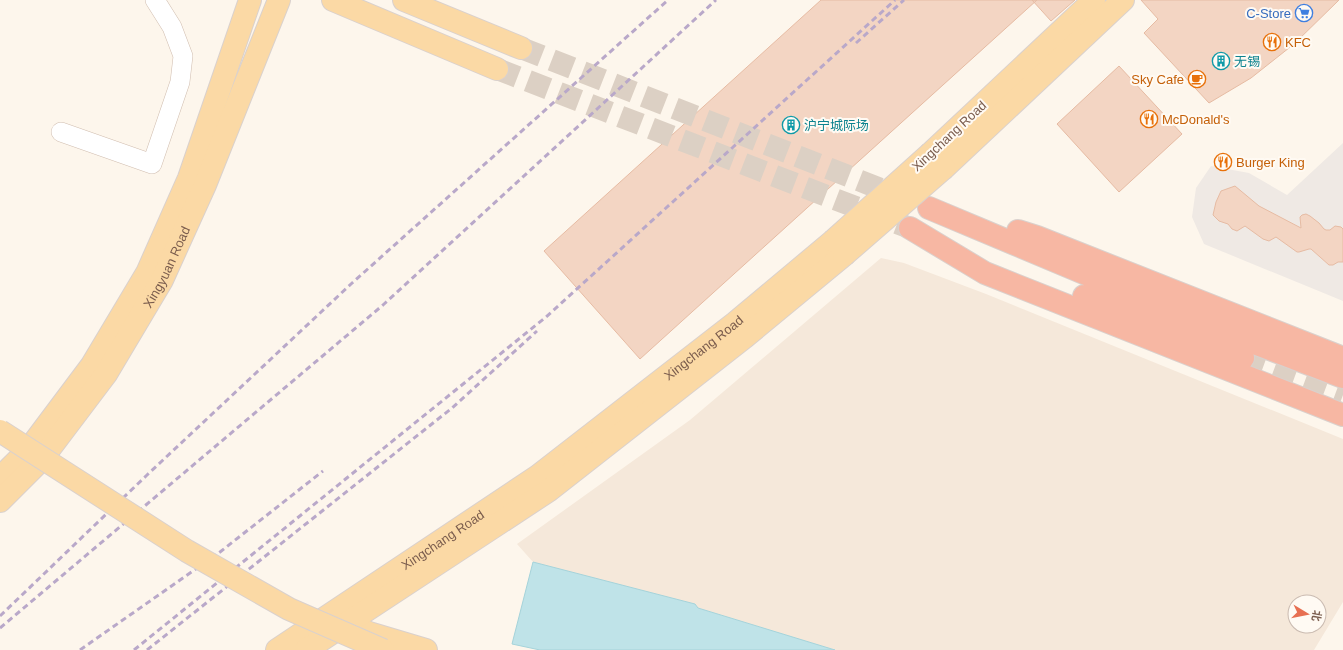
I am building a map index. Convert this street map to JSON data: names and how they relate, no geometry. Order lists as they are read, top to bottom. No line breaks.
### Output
{"streets":{"main road":["Xingchang Road","Xingyuan Road"]},"places":{"supermarket":["C-Store"],"restaurant":["KFC","McDonald's","Burger King"],"building":["无锡","沪宁城际场"],"cafe":["Sky Cafe"]},"north":"right"}
